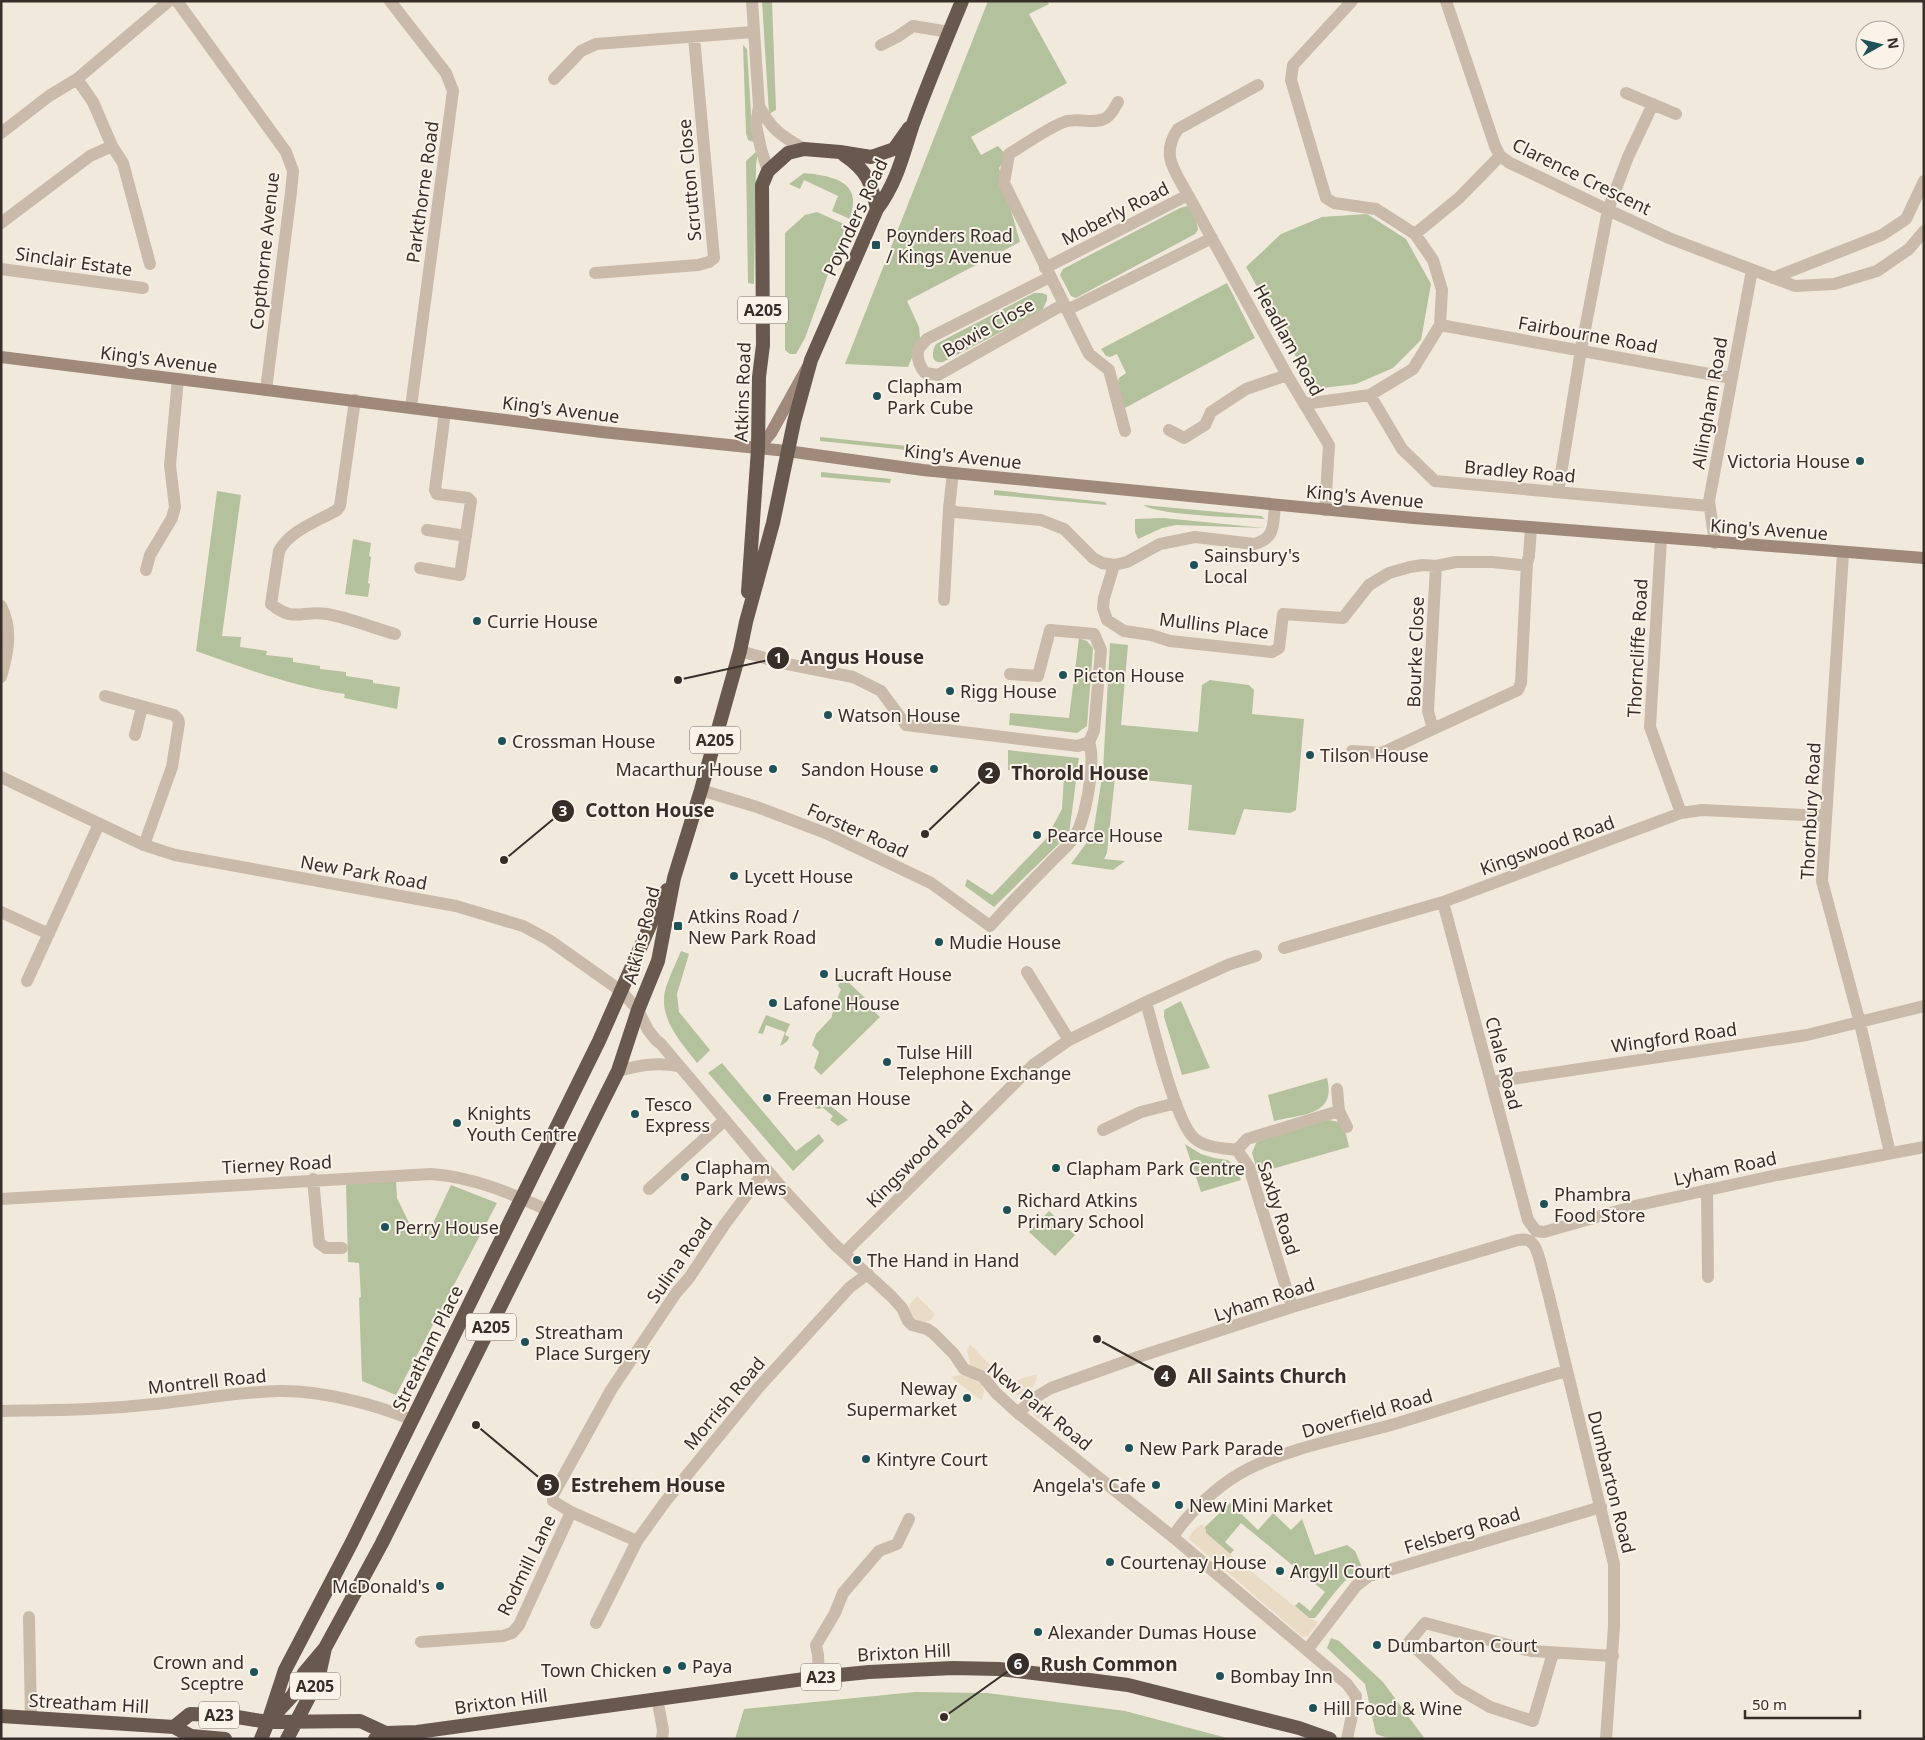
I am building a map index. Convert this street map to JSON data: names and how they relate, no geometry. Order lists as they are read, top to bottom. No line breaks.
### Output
{"streets":{"highway":["Poynders Road","A205","Atkins Road","Streatham Place","Brixton Hill","A23","Streatham Hill"],"main road":["King's Avenue"],"street":["Clarence Crescent","Scrutton Close","Parkthorne Road","Moberly Road","Copthorne Avenue","Sinclair Estate","Bowie Close","Fairbourne Road","Headlam Road","Allingham Road","Bradley Road","Mullins Place","Thorncliffe Road","Bourke Close","Thornbury Road","Forster Road","Kingswood Road","New Park Road","Wingford Road","Chale Road","Tierney Road","Lyham Road","Saxby Road","Sulina Road","Montrell Road","Morrish Road","Doverfield Road","Dumbarton Road","Felsberg Road","Rodmill Lane"]},"crossings":[["Clarence Crescent","Allingham Road"],["Parkthorne Road","King's Avenue"],["Moberly Road","Bowie Close"],["Moberly Road","Headlam Road"],["Poynders Road","A205"],["Poynders Road","King's Avenue"],["Poynders Road","Atkins Road"],["Copthorne Avenue","King's Avenue"],["A205","King's Avenue"],["A205","Atkins Road"],["A205","New Park Road"],["A205","Tierney Road"],["A205","Streatham Place"],["A205","Brixton Hill"],["A205","A23"],["Bowie Close","Headlam Road"],["Fairbourne Road","Allingham Road"],["Headlam Road","King's Avenue"],["King's Avenue","Atkins Road"],["King's Avenue","Allingham Road"],["King's Avenue","Thorncliffe Road"],["King's Avenue","Bourke Close"],["King's Avenue","Thornbury Road"],["Atkins Road","Forster Road"],["Atkins Road","New Park Road"],["Atkins Road","Streatham Place"],["Allingham Road","Bradley Road"],["Mullins Place","Bourke Close"],["Thorncliffe Road","Kingswood Road"],["Thornbury Road","Kingswood Road"],["Thornbury Road","Wingford Road"],["Thornbury Road","Lyham Road"],["Kingswood Road","New Park Road"],["Kingswood Road","Chale Road"],["Kingswood Road","Saxby Road"],["New Park Road","Lyham Road"],["New Park Road","Sulina Road"],["New Park Road","Streatham Place"],["New Park Road","Morrish Road"],["New Park Road","Doverfield Road"],["New Park Road","Felsberg Road"],["Wingford Road","Chale Road"],["Chale Road","Lyham Road"],["Chale Road","Dumbarton Road"],["Tierney Road","Streatham Place"],["Lyham Road","Saxby Road"],["Lyham Road","Dumbarton Road"],["Sulina Road","Morrish Road"],["Sulina Road","Rodmill Lane"],["Streatham Place","Montrell Road"],["Streatham Place","Brixton Hill"],["Streatham Place","A23"],["Doverfield Road","Dumbarton Road"],["Dumbarton Road","Felsberg Road"],["Brixton Hill","A23"],["A23","Streatham Hill"]],"places":{"transit":["Poynders Road / Kings Avenue","Atkins Road / New Park Road"],"other":["Clapham Park Cube","Victoria House","Sainsbury's Local","Currie House","Picton House","Angus House","Rigg House","Watson House","Crossman House","Tilson House","Macarthur House","Sandon House","Thorold House","Pearce House","Cotton House","Lycett House","Mudie House","Lucraft House","Lafone House","Tulse Hill Telephone Exchange","Freeman House","Tesco Express","Knights Youth Centre","Clapham Park Centre","Clapham Park Mews","Phambra Food Store","Richard Atkins Primary School","Perry House","The Hand in Hand","All Saints Church","Streatham Place Surgery","Neway Supermarket","Estrehem House","New Park Parade","Kintyre Court","Angela's Cafe","New Mini Market","Courtenay House","Argyll Court","McDonald's","Alexander Dumas House","Dumbarton Court","Paya","Town Chicken","Crown and Sceptre","Bombay Inn","Hill Food & Wine","Rush Common"]},"scale_bar":"50 m","north":"right"}
